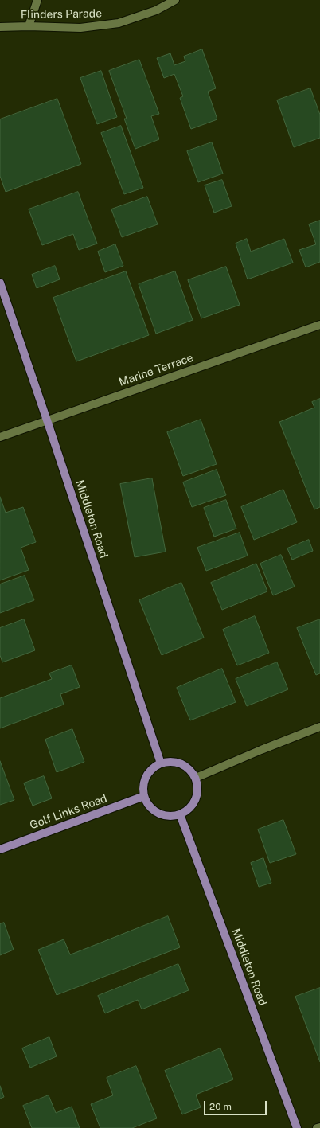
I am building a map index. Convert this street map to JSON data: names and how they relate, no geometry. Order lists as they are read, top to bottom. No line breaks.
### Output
{"streets":{"main road":["Middleton Road","Golf Links Road"],"street":["Flinders Parade","Marine Terrace"]},"crossings":[["Marine Terrace","Middleton Road"],["Middleton Road","Golf Links Road"]],"scale_bar":"20 m"}
